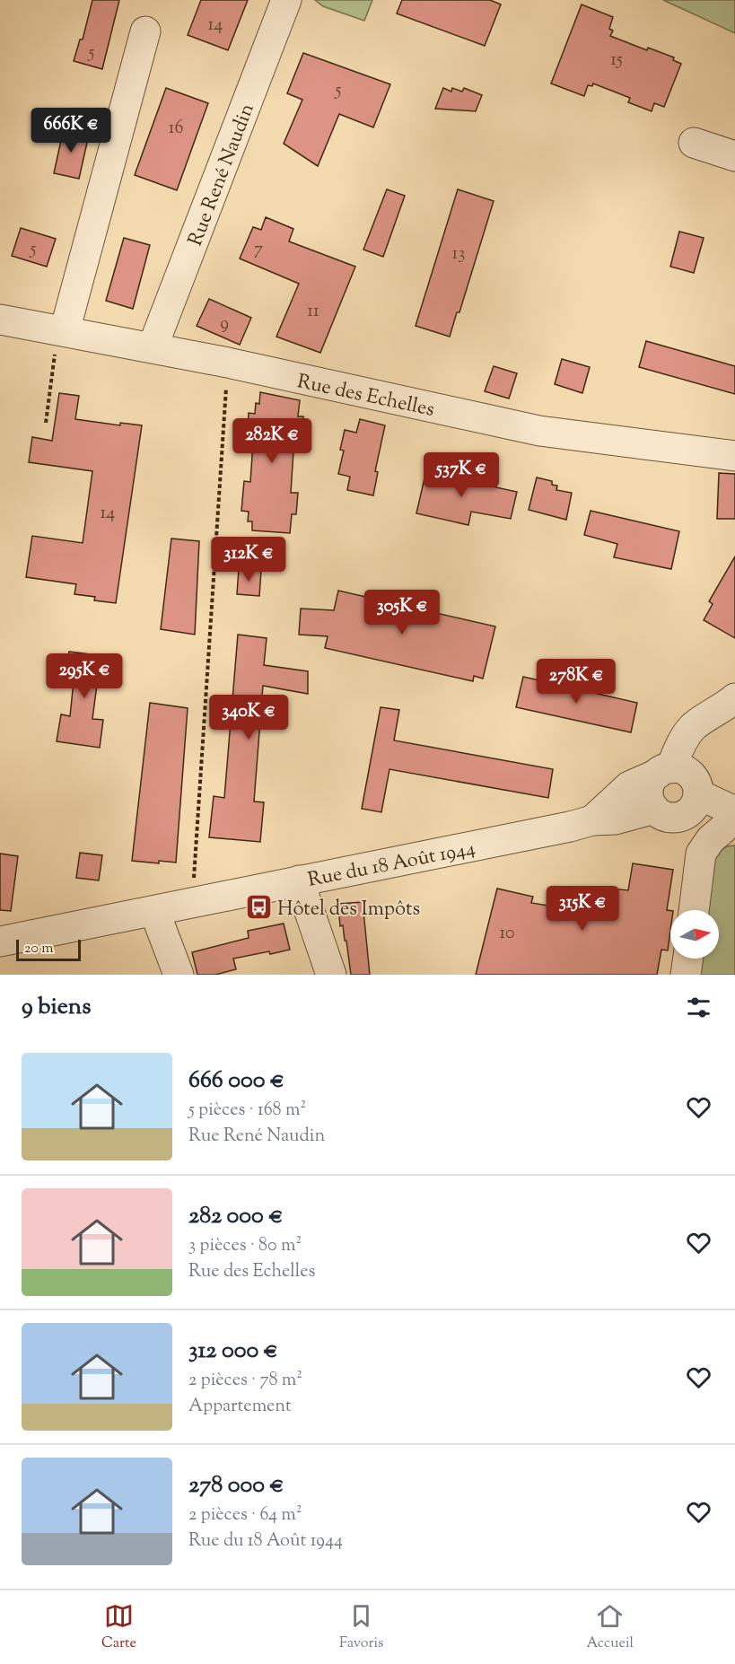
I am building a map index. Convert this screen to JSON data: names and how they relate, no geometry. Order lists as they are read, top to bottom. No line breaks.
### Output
{"streets":{"street":["Rue René Naudin","Rue des Echelles","Rue du 18 Août 1944"]},"crossings":[["Rue René Naudin","Rue des Echelles"]],"places":{"bus stop":["Hôtel des Impôts"]},"house_numbers":["14","5","15","5","16","5","7","13","11","9","14","10"],"scale_bar":"20 m","north":"right","page":{"price":["666K €","282K €","537K €","312K €","305K €","295K €","278K €","340K €","315K €"],"scale":"20 m","heading":"9 biens","list":[{"name":"666 000 €","note":"5 pièces · 168 m² · Rue René Naudin"},{"name":"282 000 €","note":"3 pièces · 80 m² · Rue des Echelles"},{"name":"312 000 €","note":"2 pièces · 78 m² · Appartement"},{"name":"278 000 €","note":"2 pièces · 64 m² · Rue du 18 Août 1944"}],"tabs":["Carte","Favoris","Accueil"]}}
